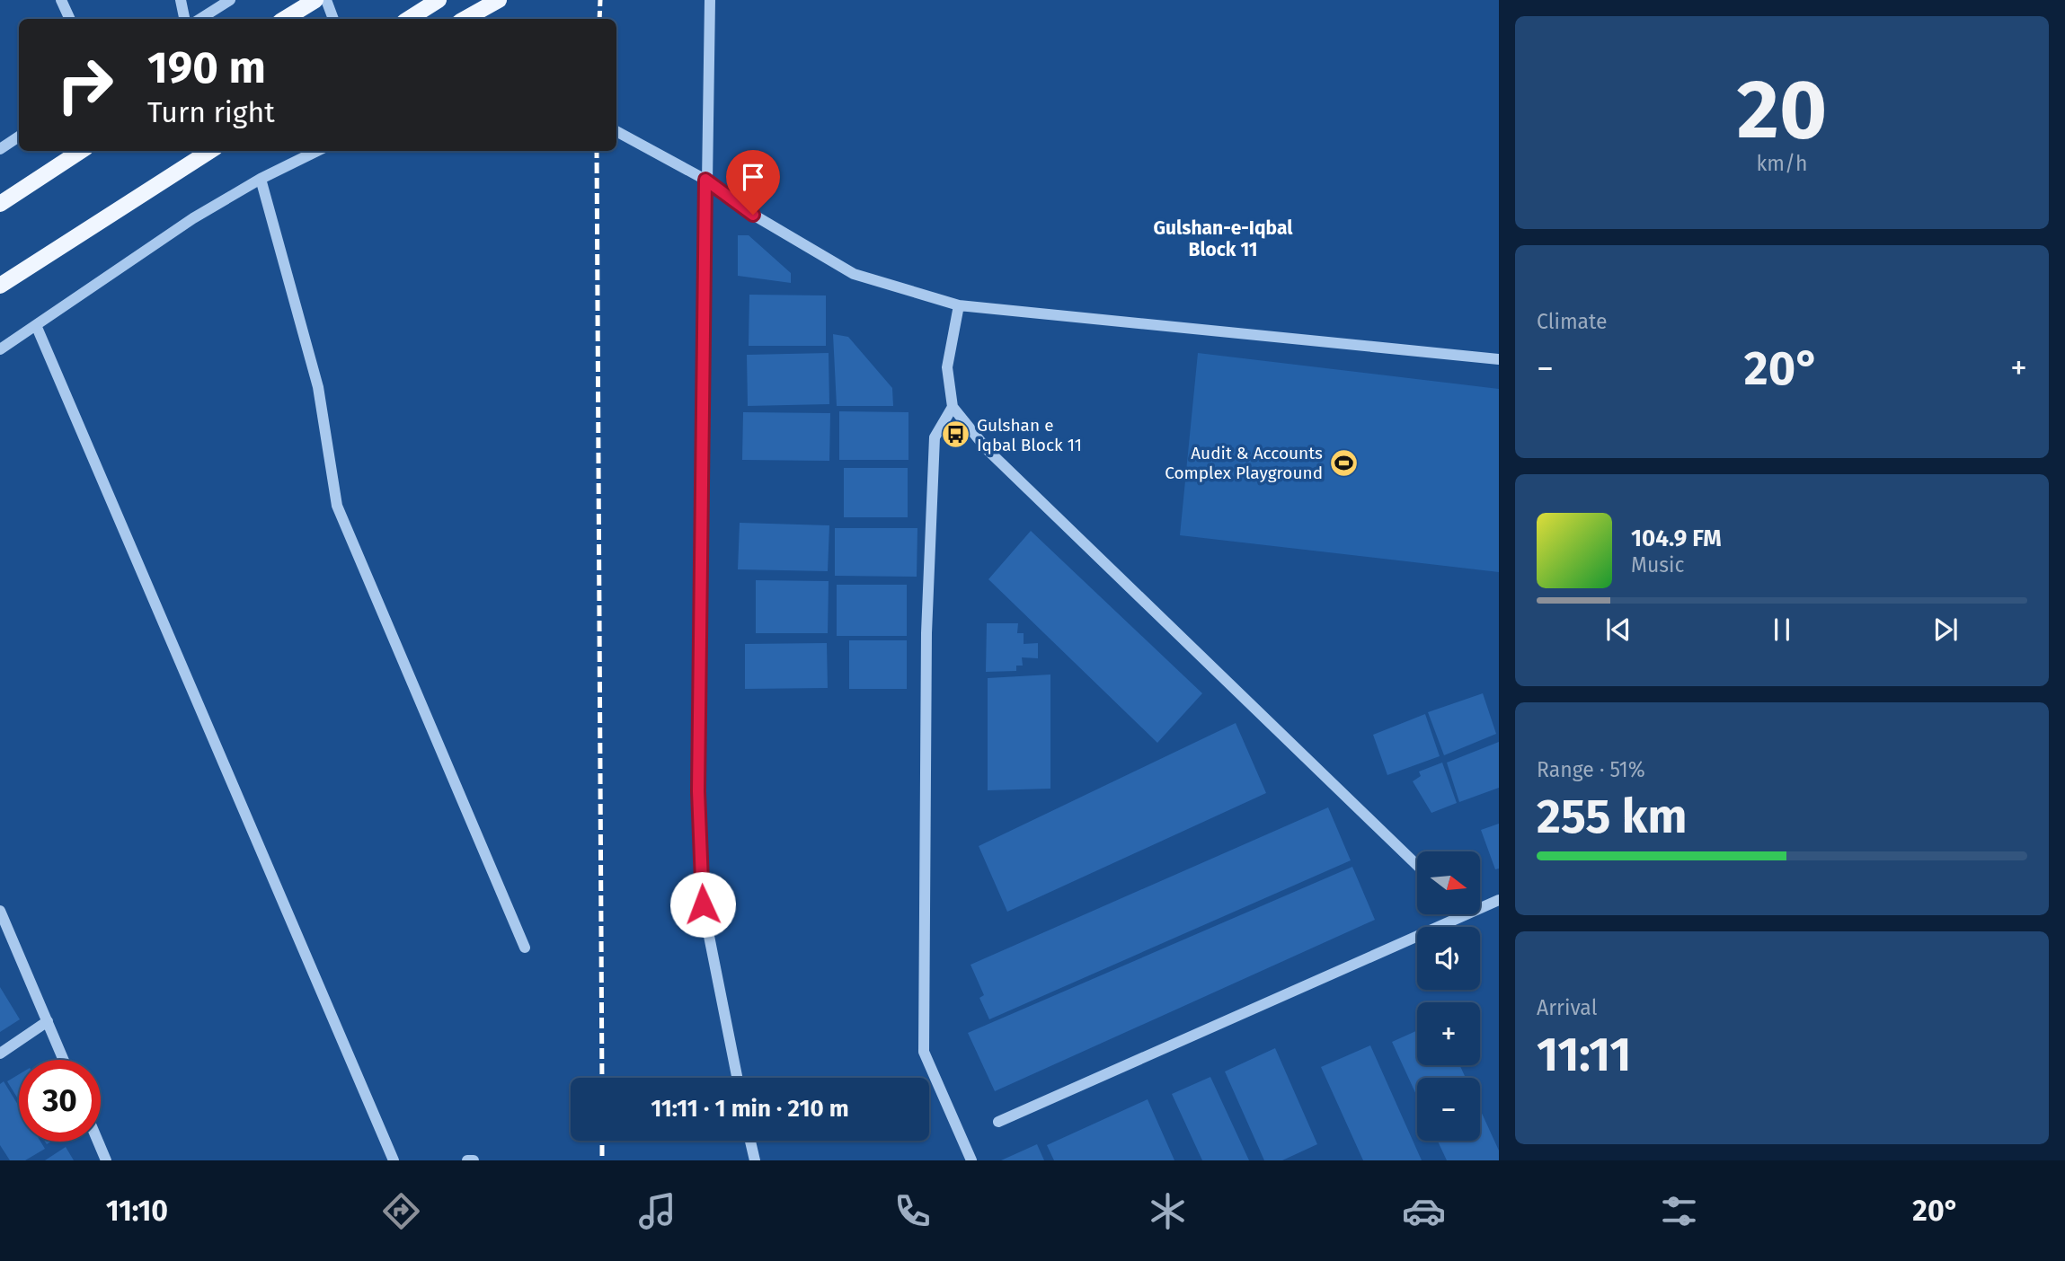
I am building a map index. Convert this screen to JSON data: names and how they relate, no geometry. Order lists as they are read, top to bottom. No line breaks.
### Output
{"districts":["Gulshan-e-Iqbal Block 11"],"places":{"bus stop":["Gulshan e Iqbal Block 11"],"sports":["Audit & Accounts Complex Playground"]},"north":"right","page":{"tile":[["20","km/h"],"Climate",["Range · 51%","255 km"],["Arrival","11:11"]],"turn":["190 m","Turn right"],"heat":["−","20°","+"],"song":["104.9 FM","Music"],"map_buttons":["+","−"],"limit":"30","trip":"11:11 · 1 min · 210 m","tabs":["11:10","20°"]}}
